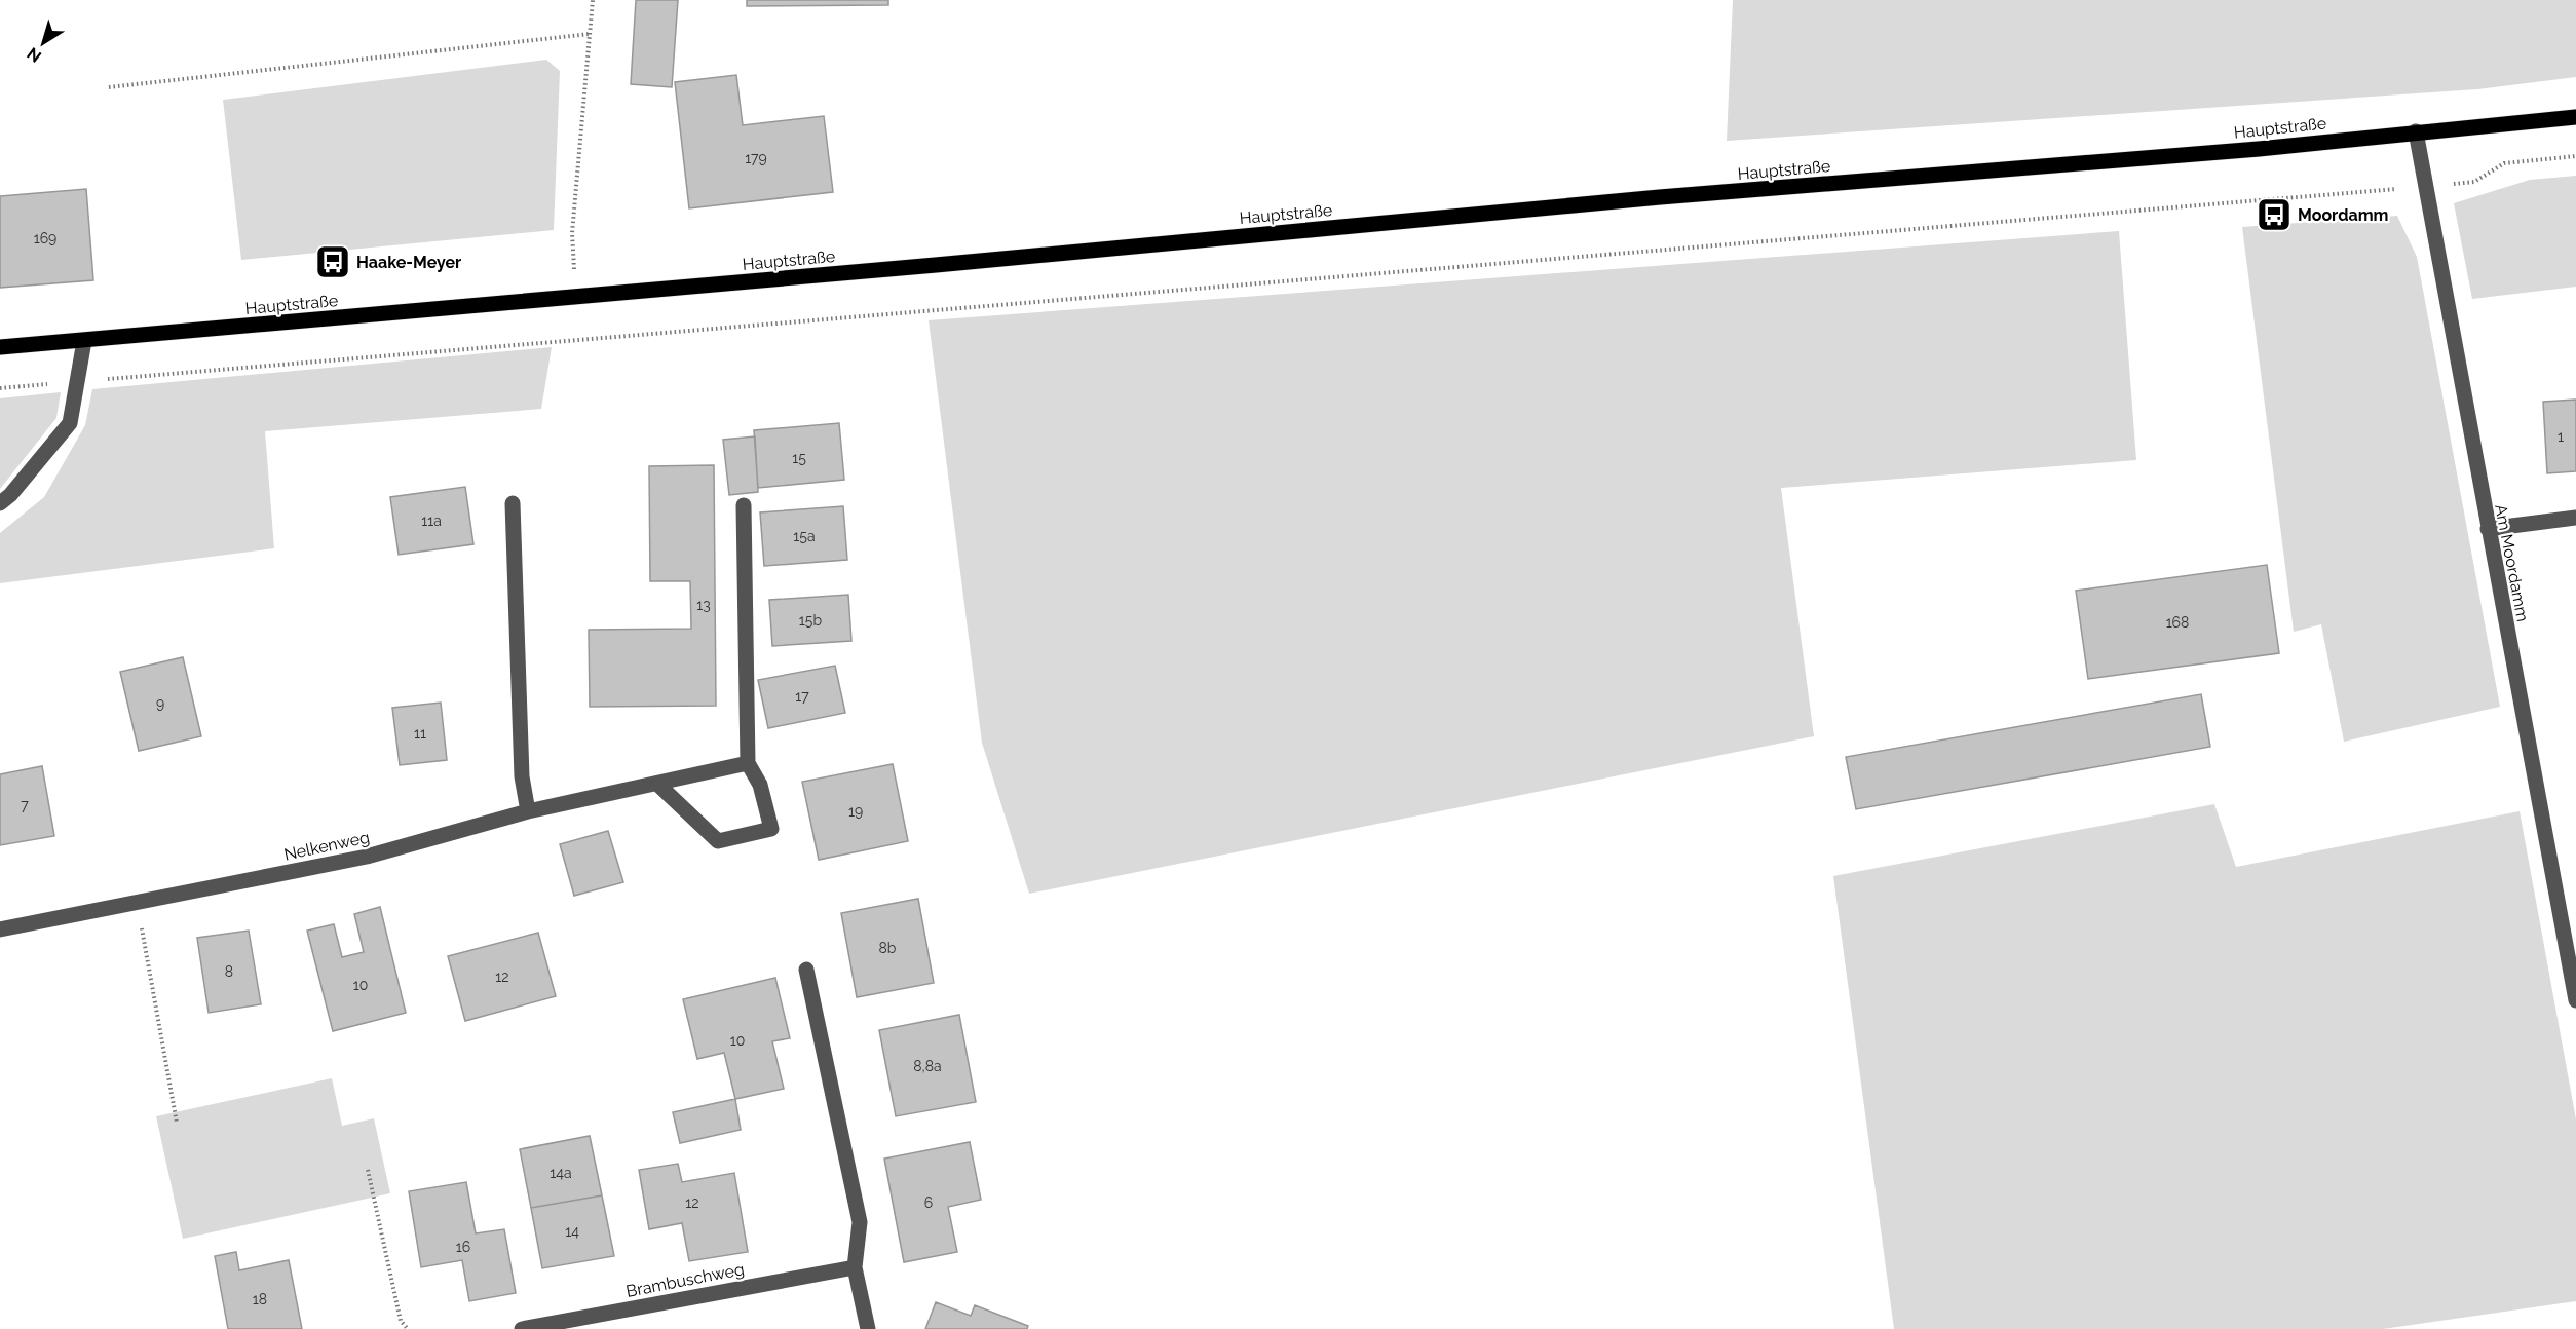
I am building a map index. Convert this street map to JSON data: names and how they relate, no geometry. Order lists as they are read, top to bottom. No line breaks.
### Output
{"streets":{"main road":["Hauptstraße"],"street":["Am Moordamm","Nelkenweg","Brambuschweg"]},"crossings":[["Hauptstraße","Am Moordamm"]],"places":{"bus stop":["Moordamm","Haake-Meyer"]},"house_numbers":["179","169","1","15","11a","15a","13","15b","168","17","9","11","7","19","8b","8","12","10","10","8,8a","14a","12","6","14","16","18"],"north":"bottom left"}
